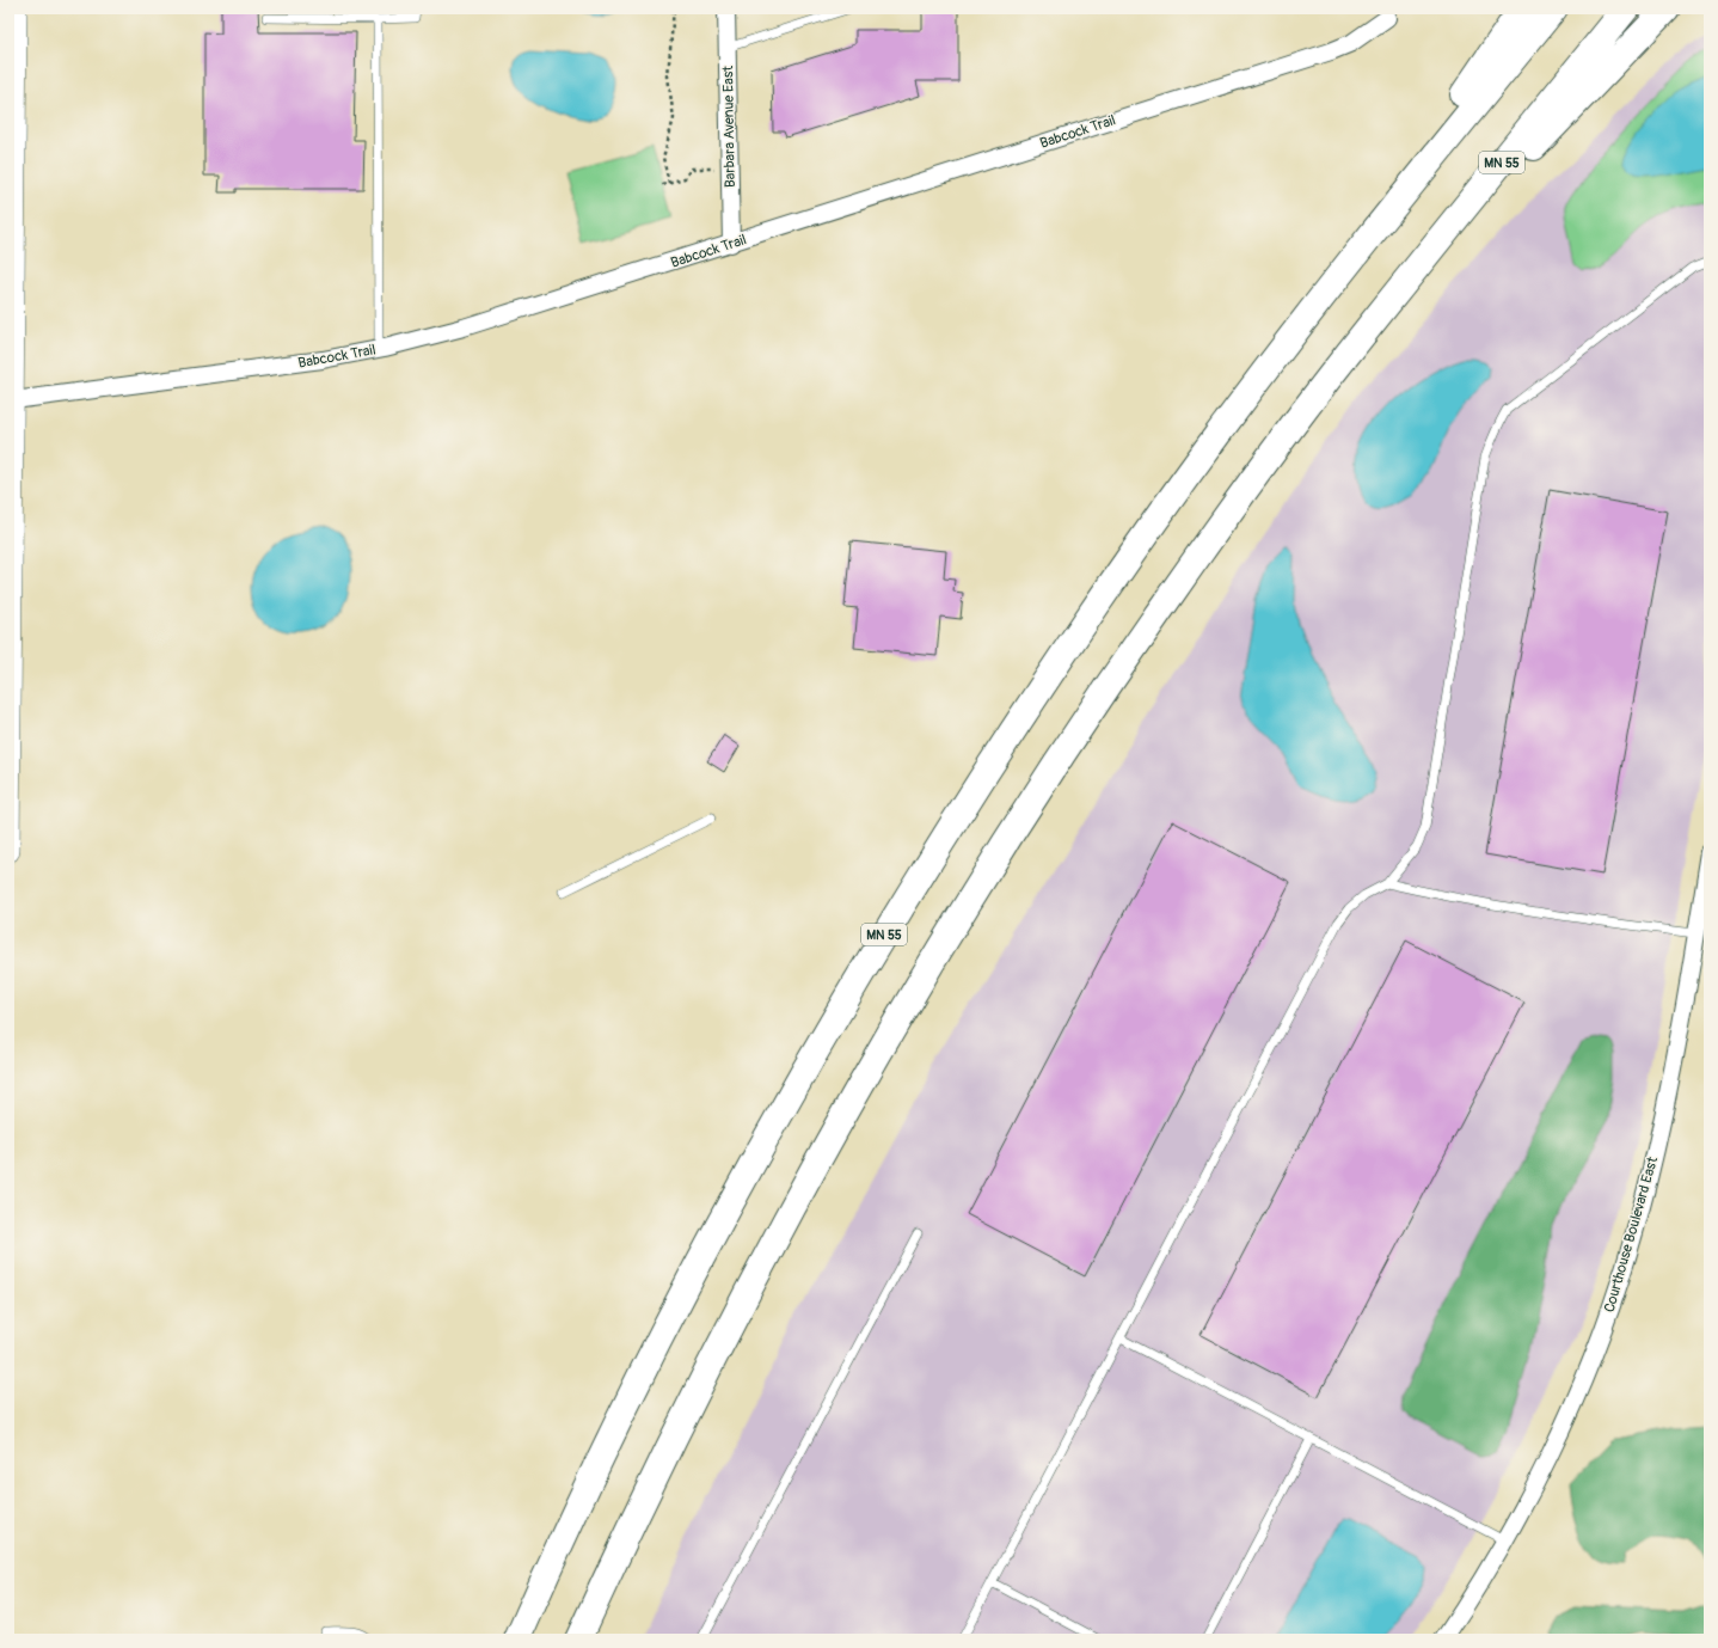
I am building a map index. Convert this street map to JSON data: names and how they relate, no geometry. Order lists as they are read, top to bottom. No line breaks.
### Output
{"streets":{"highway":["MN 55"],"street":["Barbara Avenue East","Babcock Trail","Courthouse Boulevard East"]},"crossings":[["Barbara Avenue East","Babcock Trail"]]}
